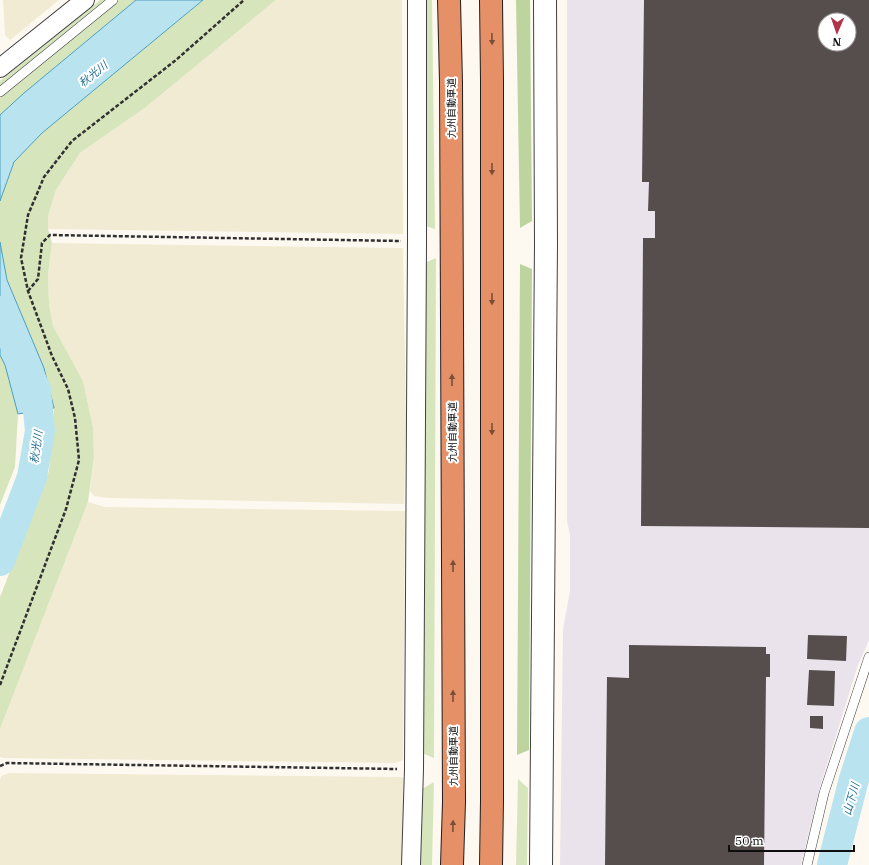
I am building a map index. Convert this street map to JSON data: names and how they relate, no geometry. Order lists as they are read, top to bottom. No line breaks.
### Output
{"streets":{"highway":["九州自動車道"]},"water":["秋光川","山下川"],"scale_bar":"50 m","north":"bottom"}
